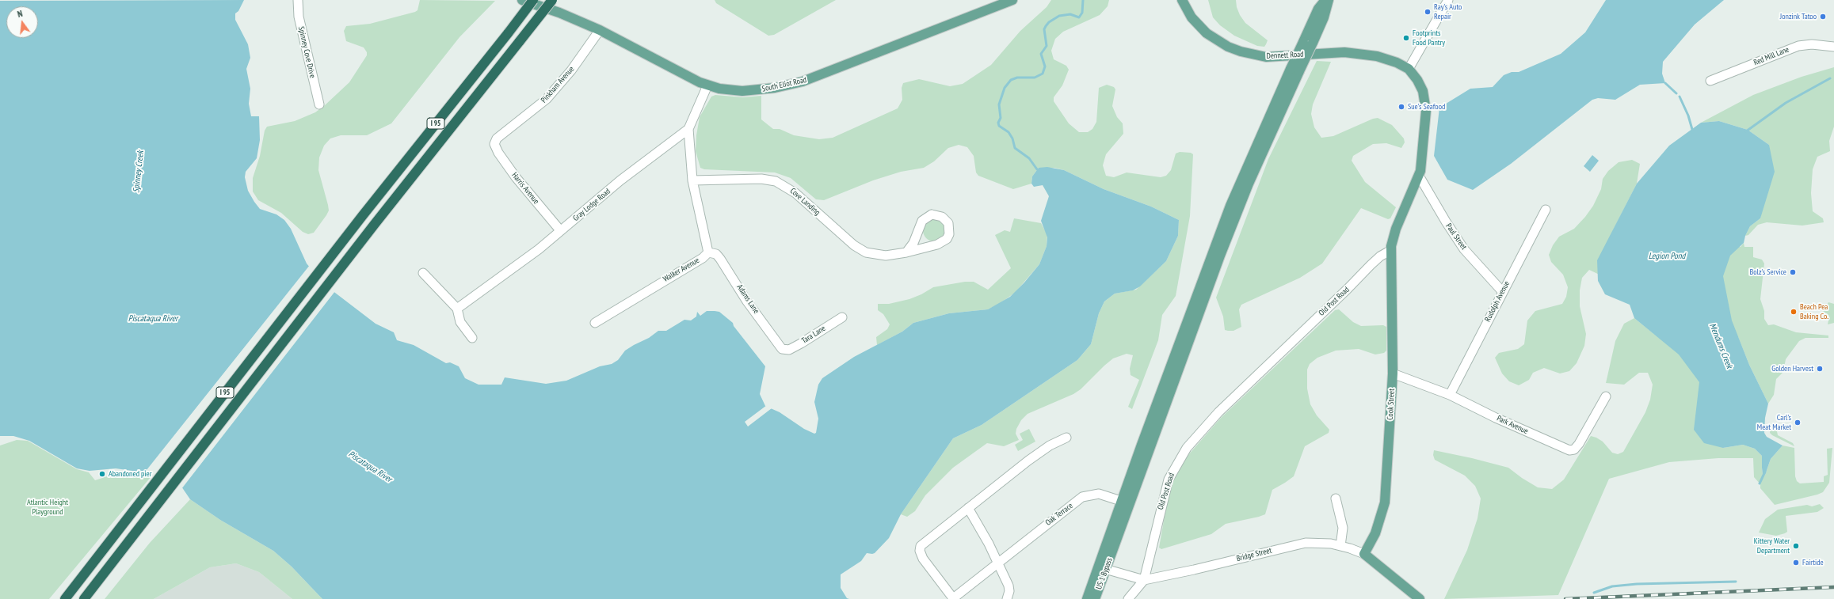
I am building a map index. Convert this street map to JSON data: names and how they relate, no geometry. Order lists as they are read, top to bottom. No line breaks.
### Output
{"streets":{"highway":["I 95"],"main road":["Dennett Road","South Eliot Road","Cook Street","US 1 Bypass"],"street":["Spinney Cove Drive","Red Mill Lane","Pinkham Avenue","Harris Avenue","Cove Landing","Gray Lodge Road","Paul Street","Walker Avenue","Adams Lane","Old Post Road","Rudolph Avenue","Tara Lane","Park Avenue","Oak Terrace","Bridge Street"]},"crossings":[["Pinkham Avenue","South Eliot Road"],["Pinkham Avenue","Harris Avenue"],["South Eliot Road","Gray Lodge Road"],["Harris Avenue","Gray Lodge Road"],["Cove Landing","Walker Avenue"],["Gray Lodge Road","Walker Avenue"],["Paul Street","Rudolph Avenue"],["Walker Avenue","Adams Lane"],["Adams Lane","Tara Lane"],["Old Post Road","Cook Street"],["Old Post Road","Bridge Street"],["Rudolph Avenue","Park Avenue"],["Cook Street","Park Avenue"],["Cook Street","Bridge Street"],["Oak Terrace","US 1 Bypass"],["Bridge Street","US 1 Bypass"]],"water":["Spinney Creek","Legion Pond","Piscataqua River","Mendums Creek"],"parks":["Atlantic Height Playground"],"places":["Ray's Auto Repair","Jonzink Tatoo","Footprints Food Pantry","Sue's Seafood","Bolz's Service","Beach Pea Baking Co.","Golden Harvest","Carl's Meat Market","Abandoned pier","Kittery Water Department","Fairtide"],"north":"top"}
